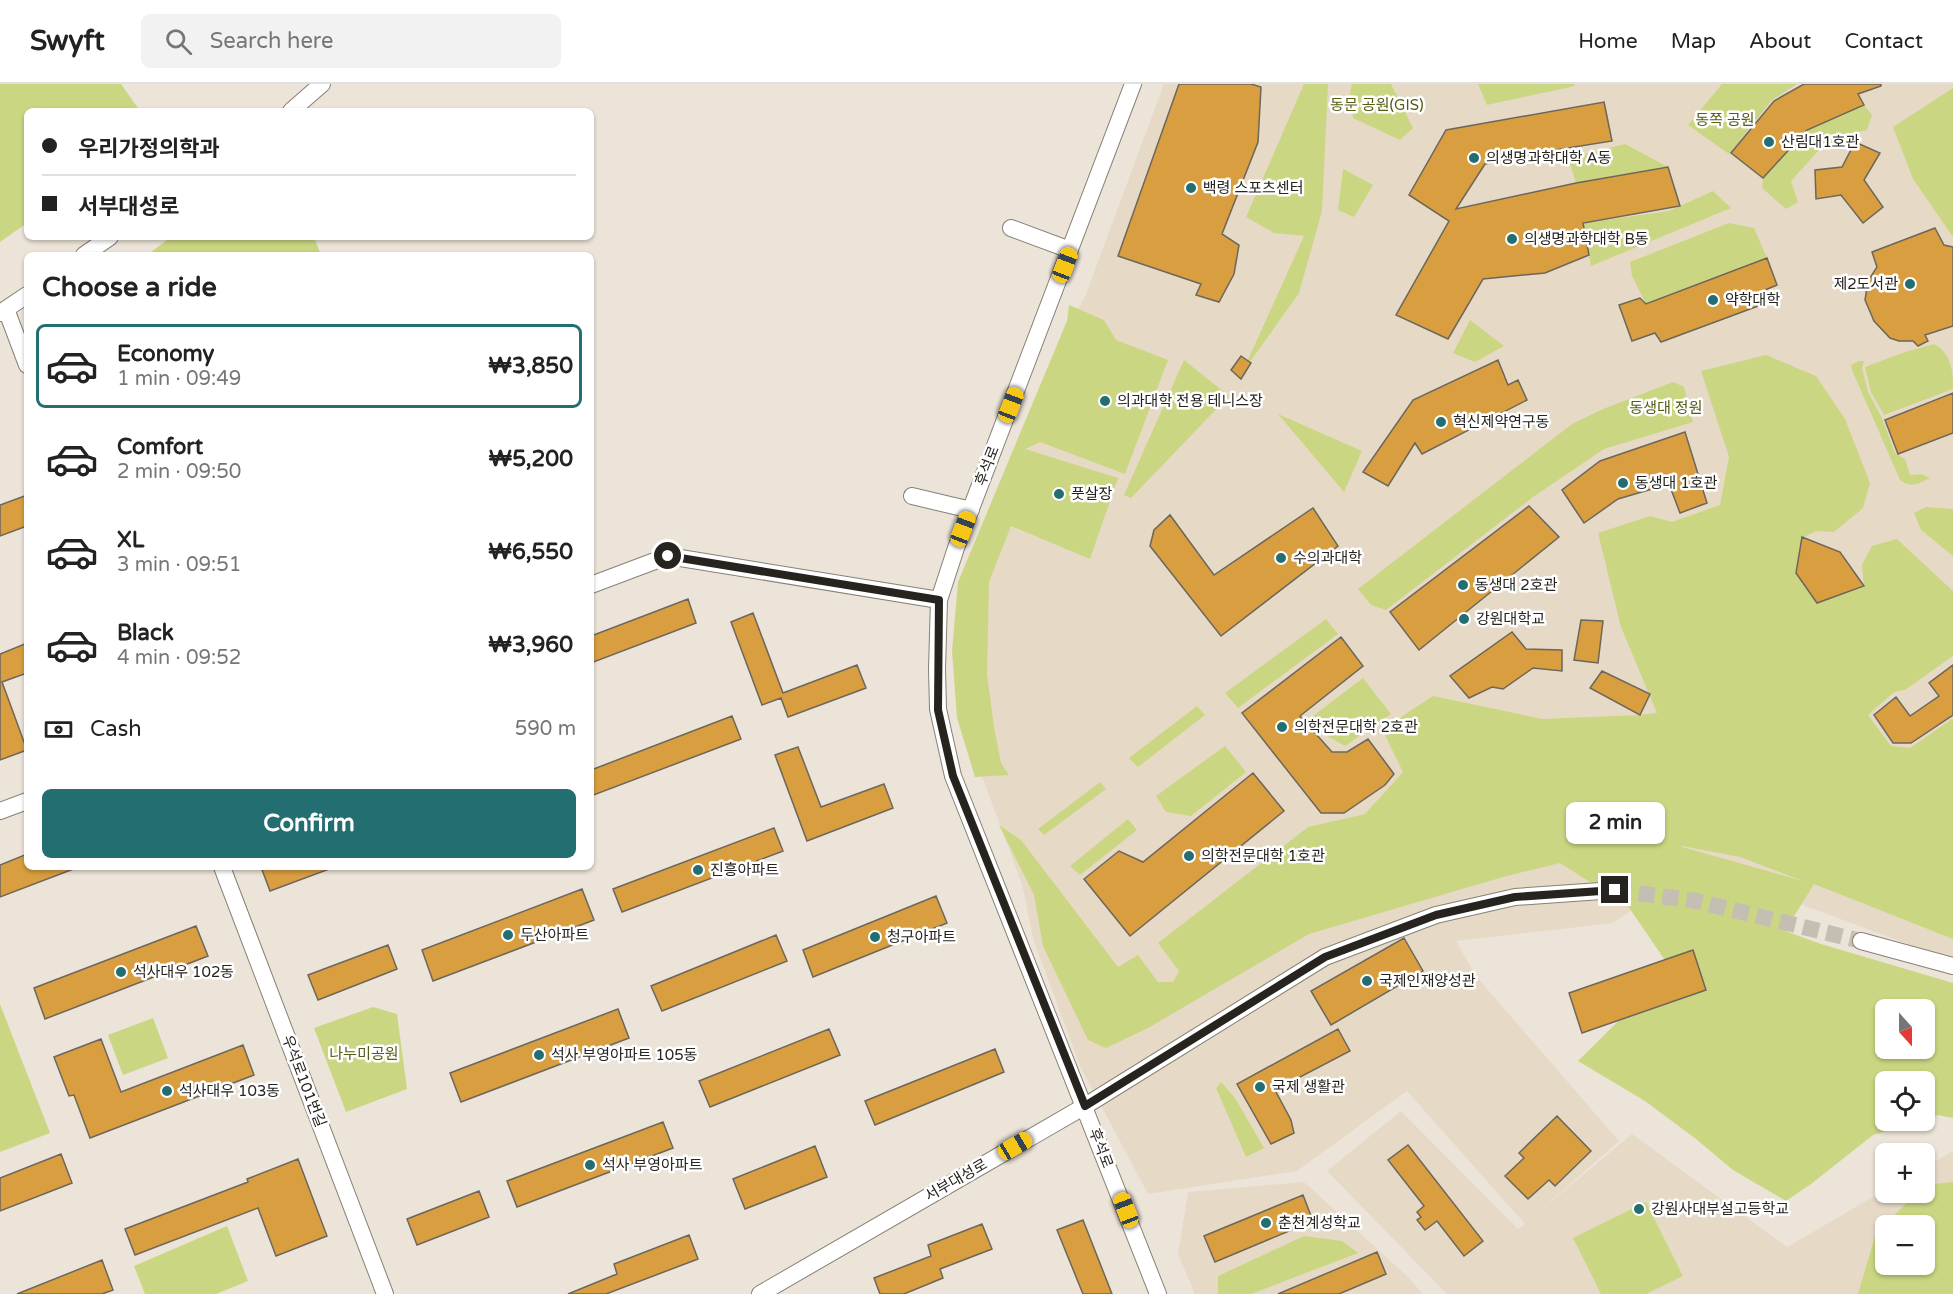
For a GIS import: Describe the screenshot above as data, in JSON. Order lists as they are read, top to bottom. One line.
{"streets":{"street":["후석로","우석로101번길","서부대성로"]},"crossings":[["후석로","서부대성로"]],"parks":["동문 공원(GIS)","동쪽 공원","동생대 정원","나누미공원"],"places":["산림대1호관","의생명과학대학 A동","백령 스포츠센터","의생명과학대학 B동","제2도서관","약학대학","의과대학 전용 테니스장","혁신제약연구동","동생대 1호관","풋살장","수의과대학","동생대 2호관","강원대학교","의학전문대학 2호관","의학전문대학 1호관","진흥아파트","두산아파트","청구아파트","석사대우 102동","국제인재양성관","석사 부영아파트 105동","국제 생활관","석사대우 103동","석사 부영아파트","강원사대부설고등학교","춘천계성학교"],"north":"bottom","page":{"header":"Swyft","search":"Search here","nav":["Home","Map","About","Contact"],"banner":["우리가정의학과","서부대성로"],"heading":"Choose a ride","list":[{"name":"Economy","note":"1 min · 09:49","value":"₩3,850"},{"name":"Comfort","note":"2 min · 09:50","value":"₩5,200"},{"name":"XL","note":"3 min · 09:51","value":"₩6,550"},{"name":"Black","note":"4 min · 09:52","value":"₩3,960"}],"pay":["Cash","590 m"],"buttons":"Confirm","bubble":"2 min","map_buttons":["+","−"]}}
